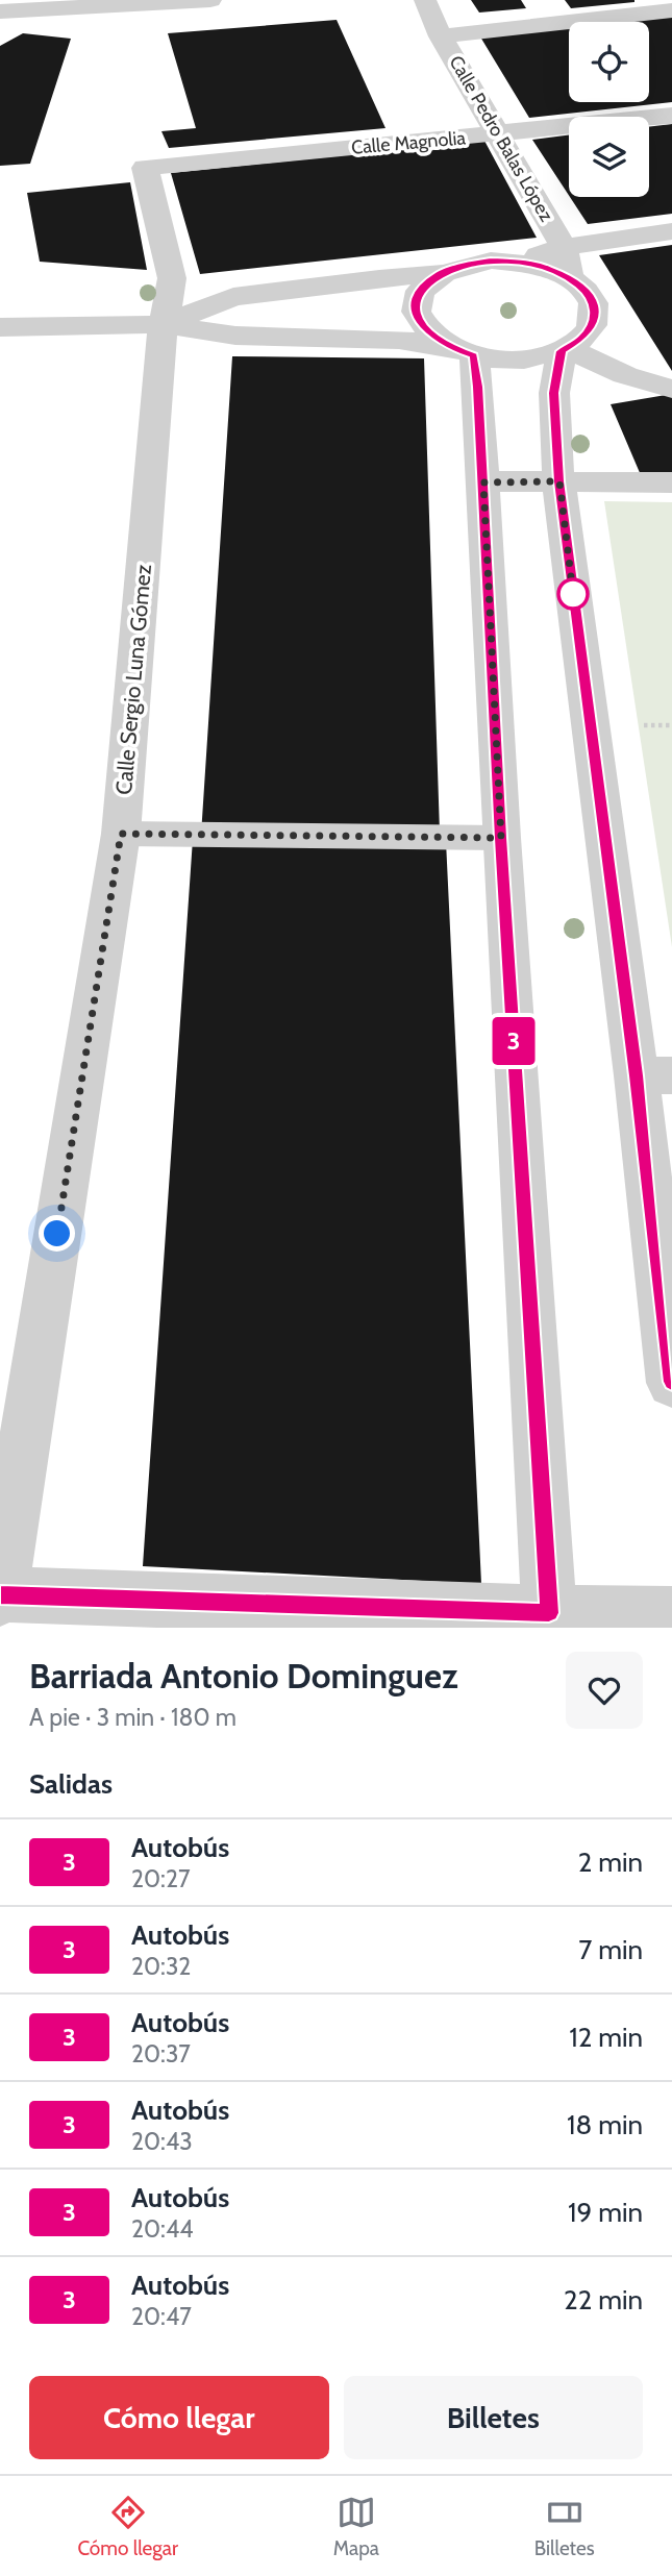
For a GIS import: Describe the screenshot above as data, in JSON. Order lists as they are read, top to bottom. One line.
{"streets":{"street":["Calle Pedro Balas López","Calle Magnolia","Calle Sergio Luna Gómez"]},"crossings":[["Calle Pedro Balas López","Calle Magnolia"],["Calle Magnolia","Calle Sergio Luna Gómez"]],"lines":["bus line 3"],"page":{"on_map":"3","heading":[["Barriada Antonio Dominguez","A pie · 3 min · 180 m"],"Salidas"],"list":[{"mark":"3","name":"Autobús","note":"20:27","value":"2 min"},{"mark":"3","name":"Autobús","note":"20:32","value":"7 min"},{"mark":"3","name":"Autobús","note":"20:37","value":"12 min"},{"mark":"3","name":"Autobús","note":"20:43","value":"18 min"},{"mark":"3","name":"Autobús","note":"20:44","value":"19 min"},{"mark":"3","name":"Autobús","note":"20:47","value":"22 min"}],"buttons":["Cómo llegar","Billetes"],"tabs":["Cómo llegar","Mapa","Billetes"]}}
